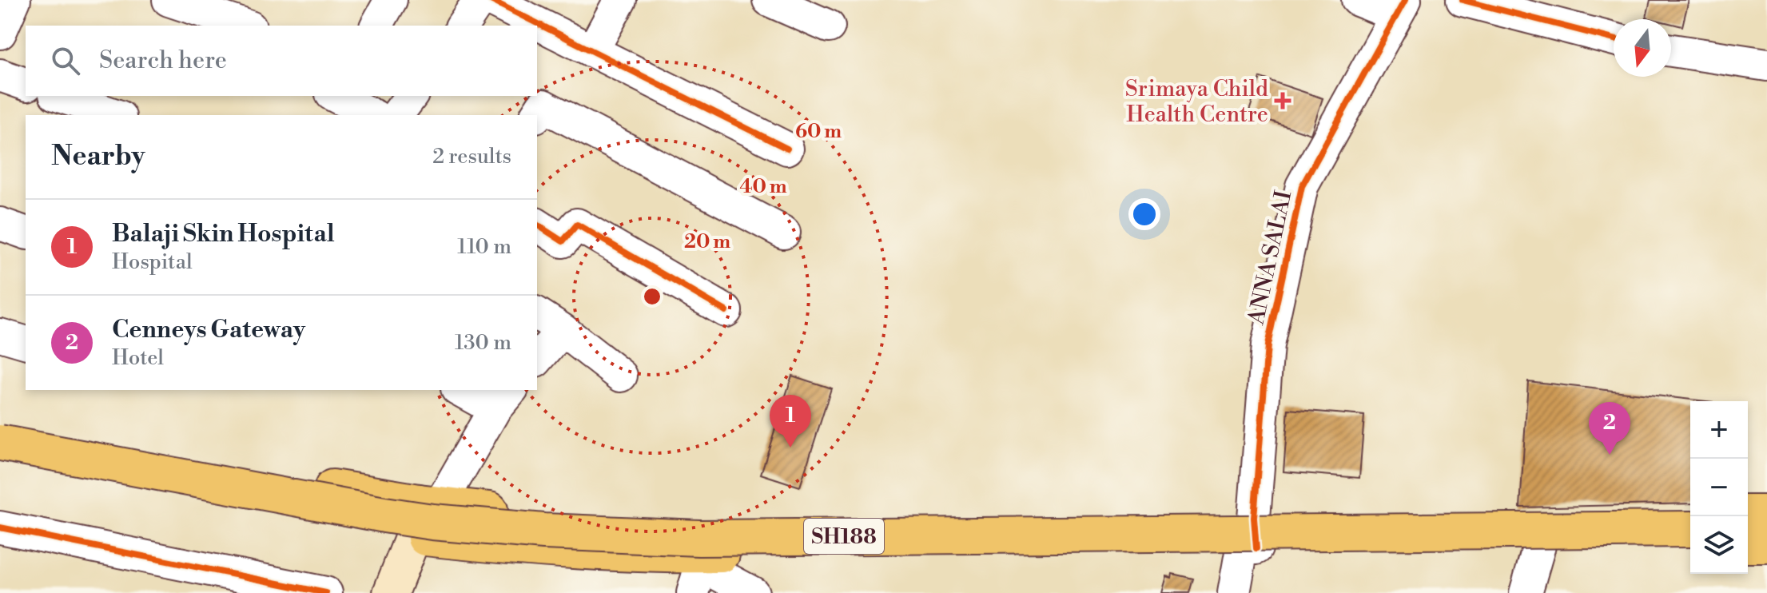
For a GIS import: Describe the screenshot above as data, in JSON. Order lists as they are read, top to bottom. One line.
{"streets":{"main road":["SH188"],"street":["ANNA SALAI"]},"places":{"health":["Srimaya Child Health Centre"]},"north":"bottom","page":{"search":"Search here","heading":["Nearby","2 results"],"list":[{"mark":"1","name":"Balaji Skin Hospital","note":"Hospital","value":"110 m"},{"mark":"2","name":"Cenneys Gateway","note":"Hotel","value":"130 m"}],"pins":["1","2"],"map_buttons":["+","−"]},"rings":["60 m","40 m","20 m"]}
